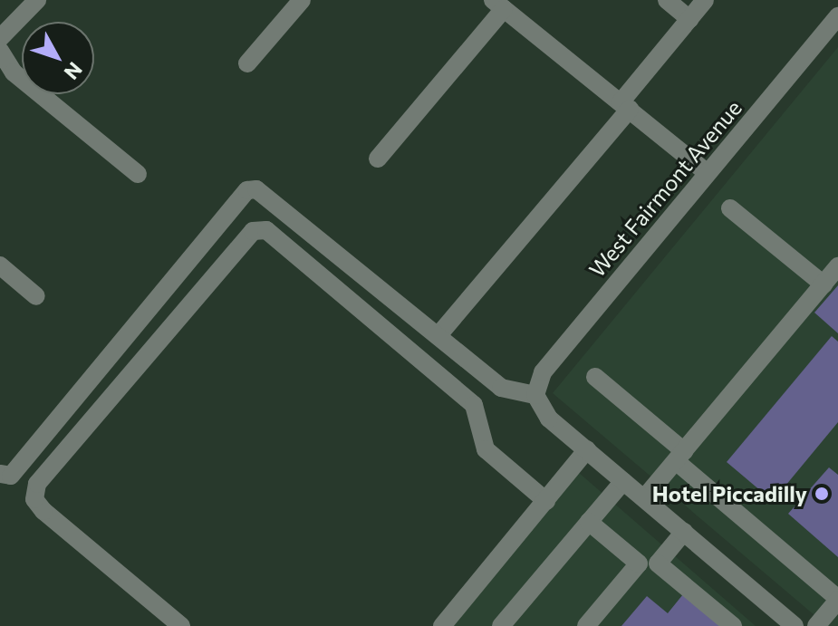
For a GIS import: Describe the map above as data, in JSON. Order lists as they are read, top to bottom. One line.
{"streets":{"street":["West Fairmont Avenue"]},"places":["Hotel Piccadilly"],"north":"bottom right"}
